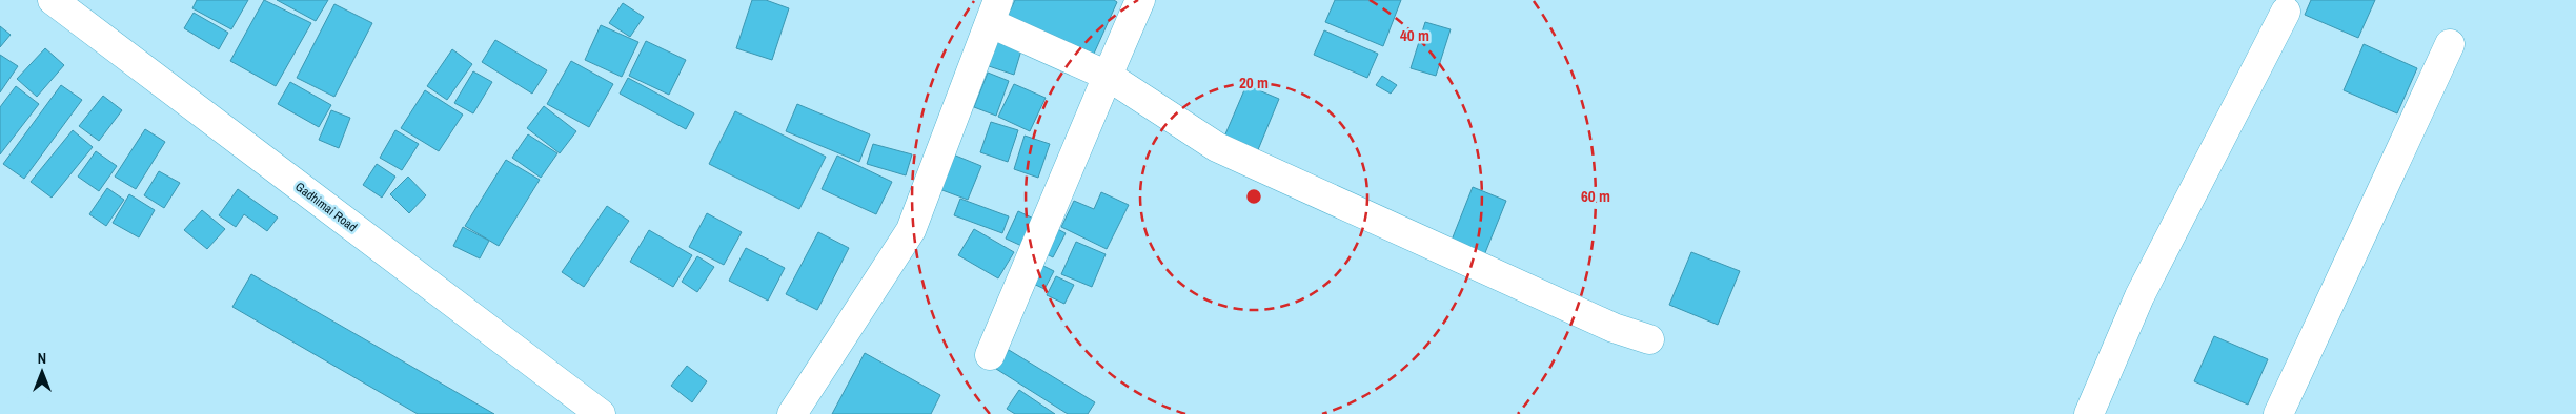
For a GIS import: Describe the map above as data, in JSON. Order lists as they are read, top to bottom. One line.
{"streets":{"street":["Gadhimai Road"]},"north":"top","rings":["40 m","20 m","60 m"]}
